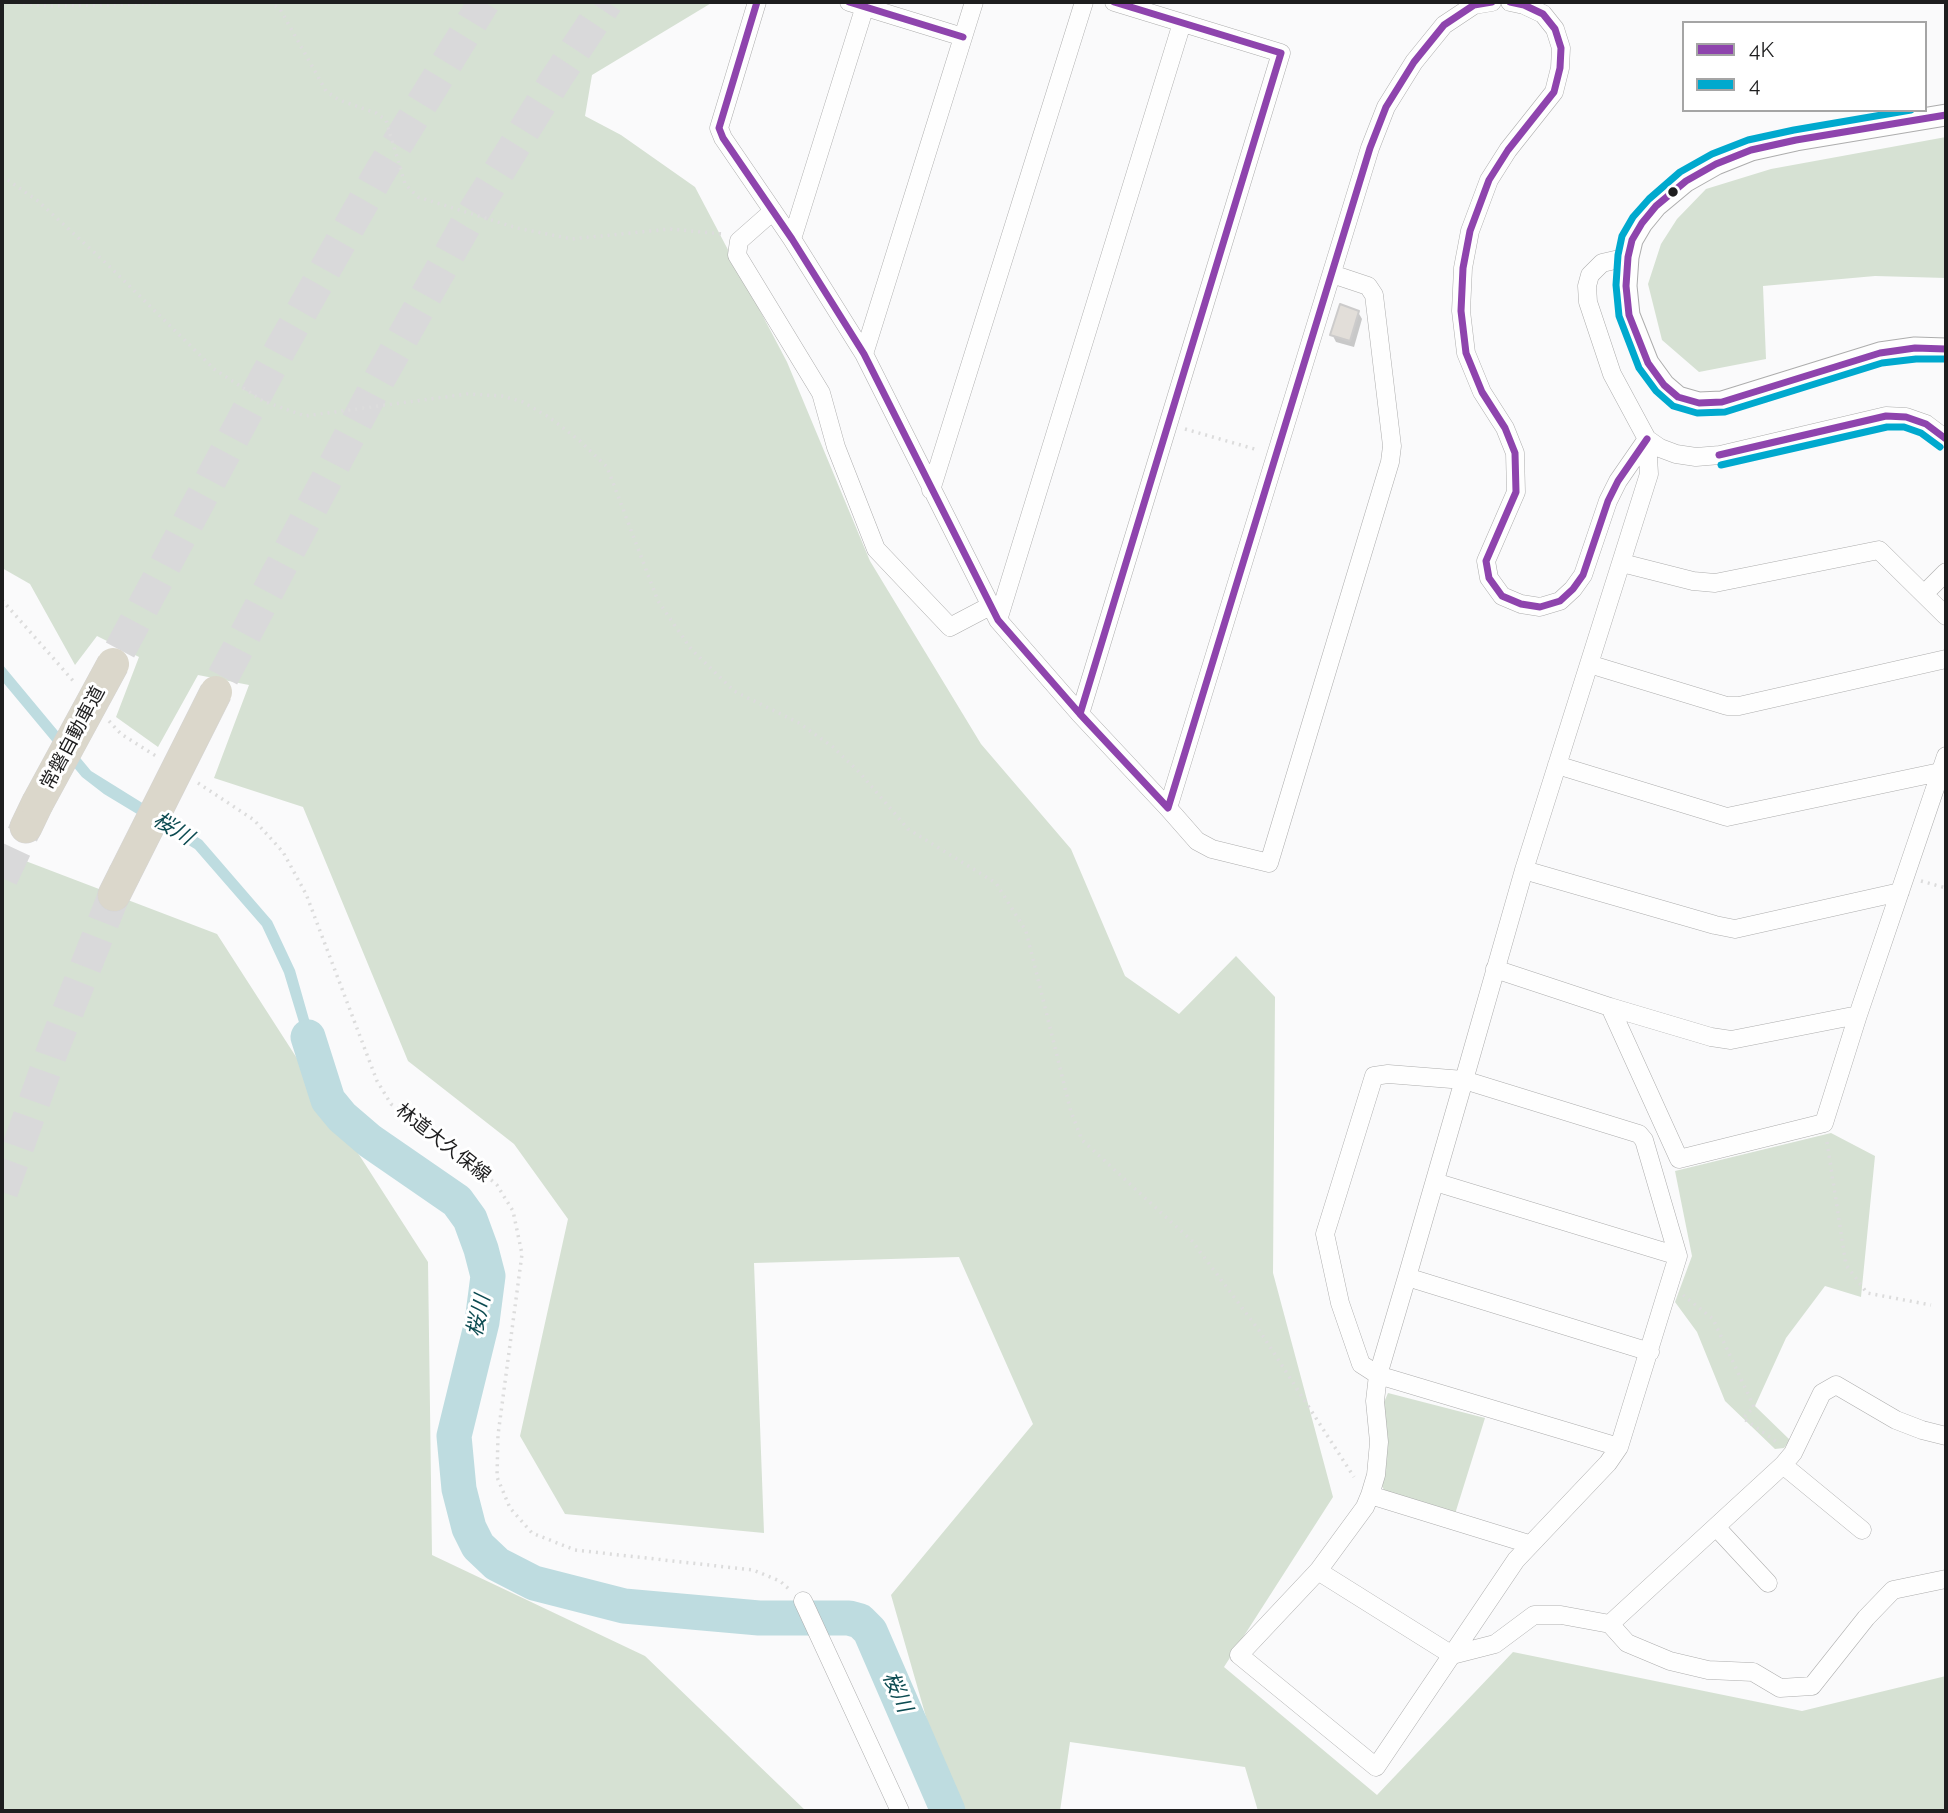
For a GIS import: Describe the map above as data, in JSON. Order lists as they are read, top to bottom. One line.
{"streets":{"highway":["常磐自動車道"],"path":["林道大久保線"]},"water":["桜川"],"lines":["transit line 4K","transit line 4"],"legend":["4K","4"]}
